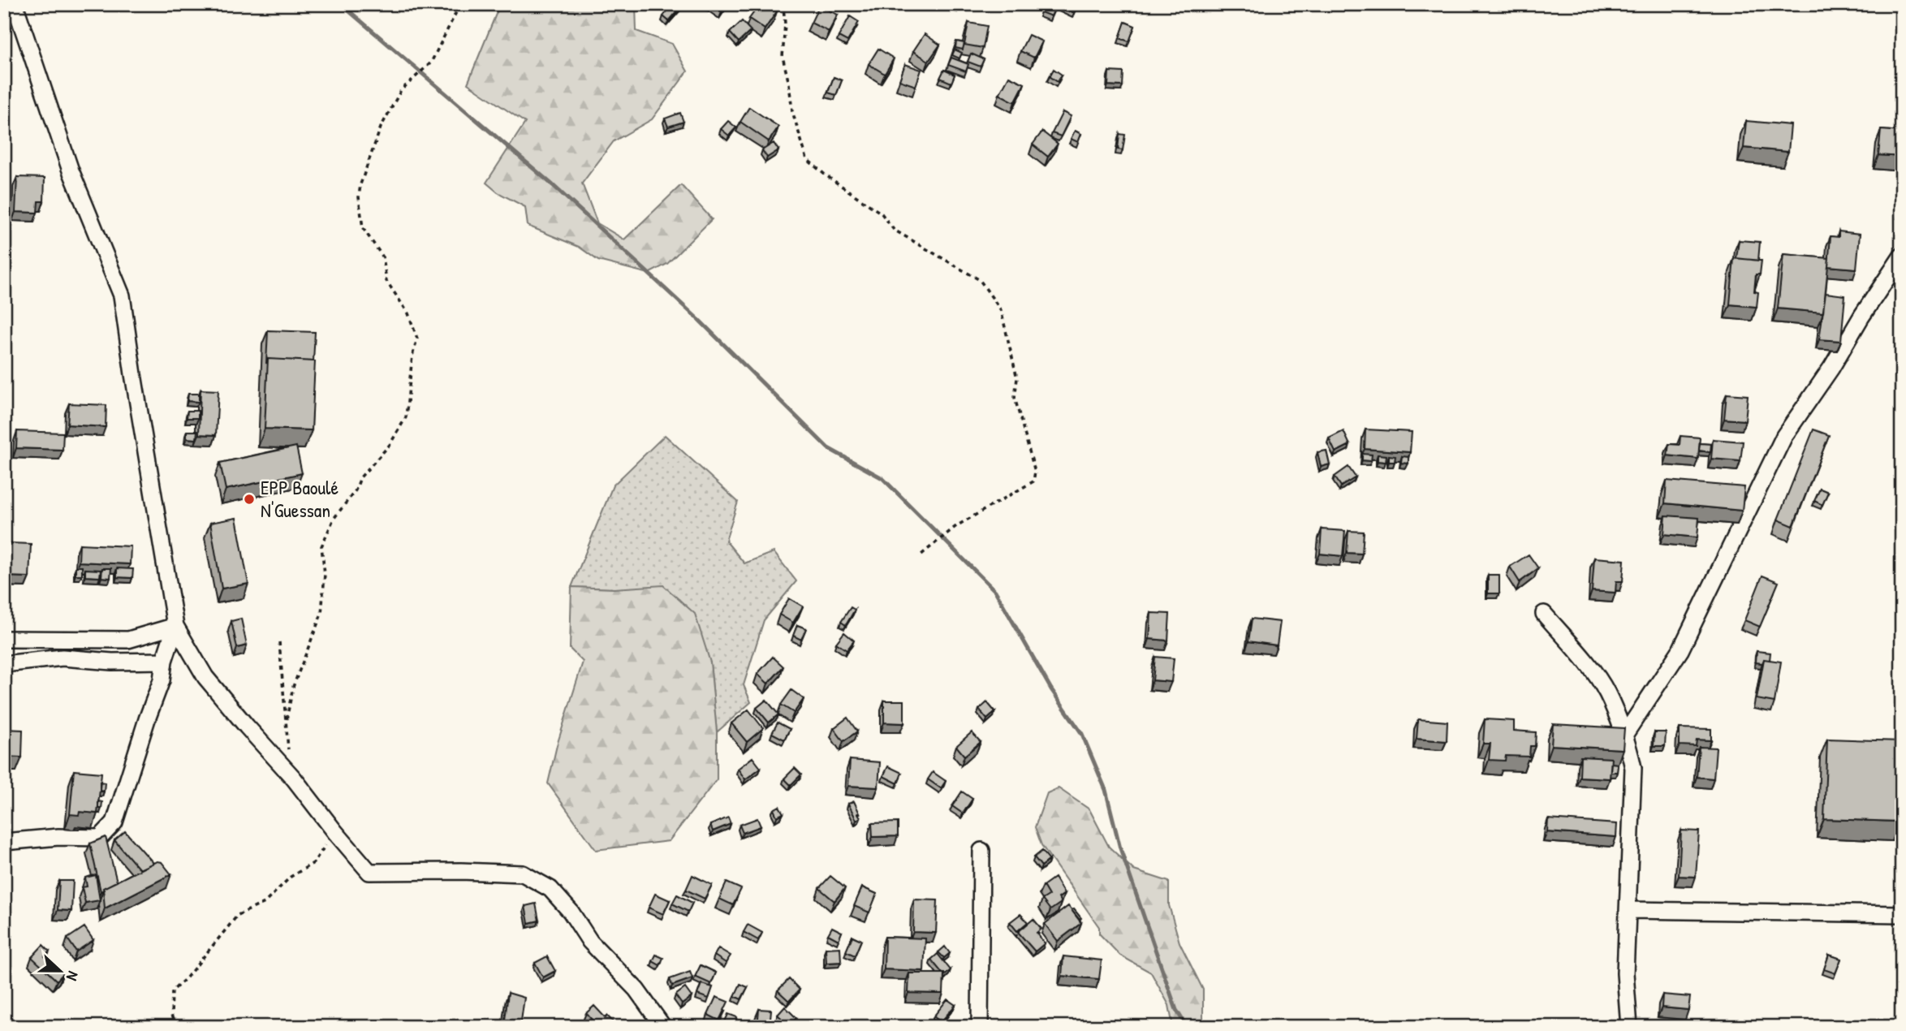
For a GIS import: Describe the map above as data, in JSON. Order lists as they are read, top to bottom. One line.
{"places":["EPP Baoulé N'Guessan"],"north":"right"}
